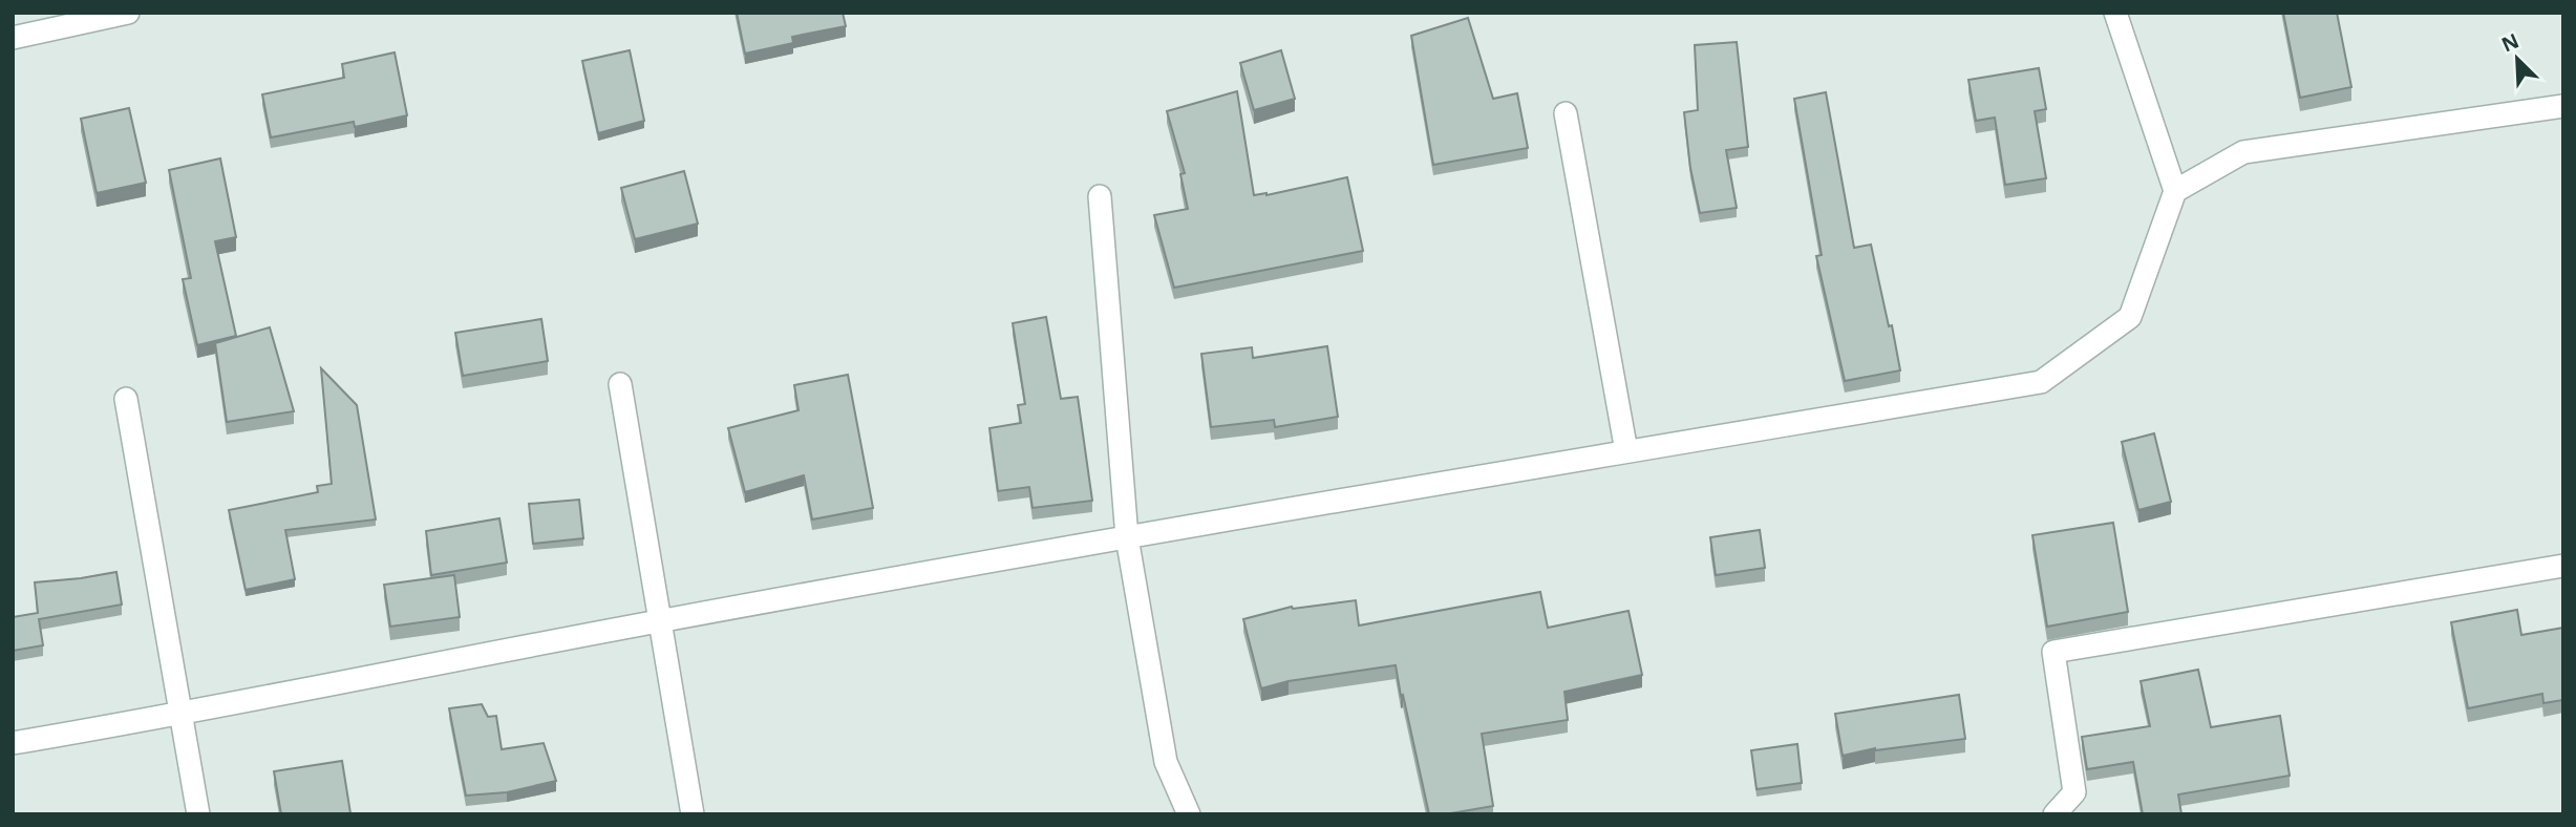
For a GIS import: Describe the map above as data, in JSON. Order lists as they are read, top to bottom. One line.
{"north":"top left"}
